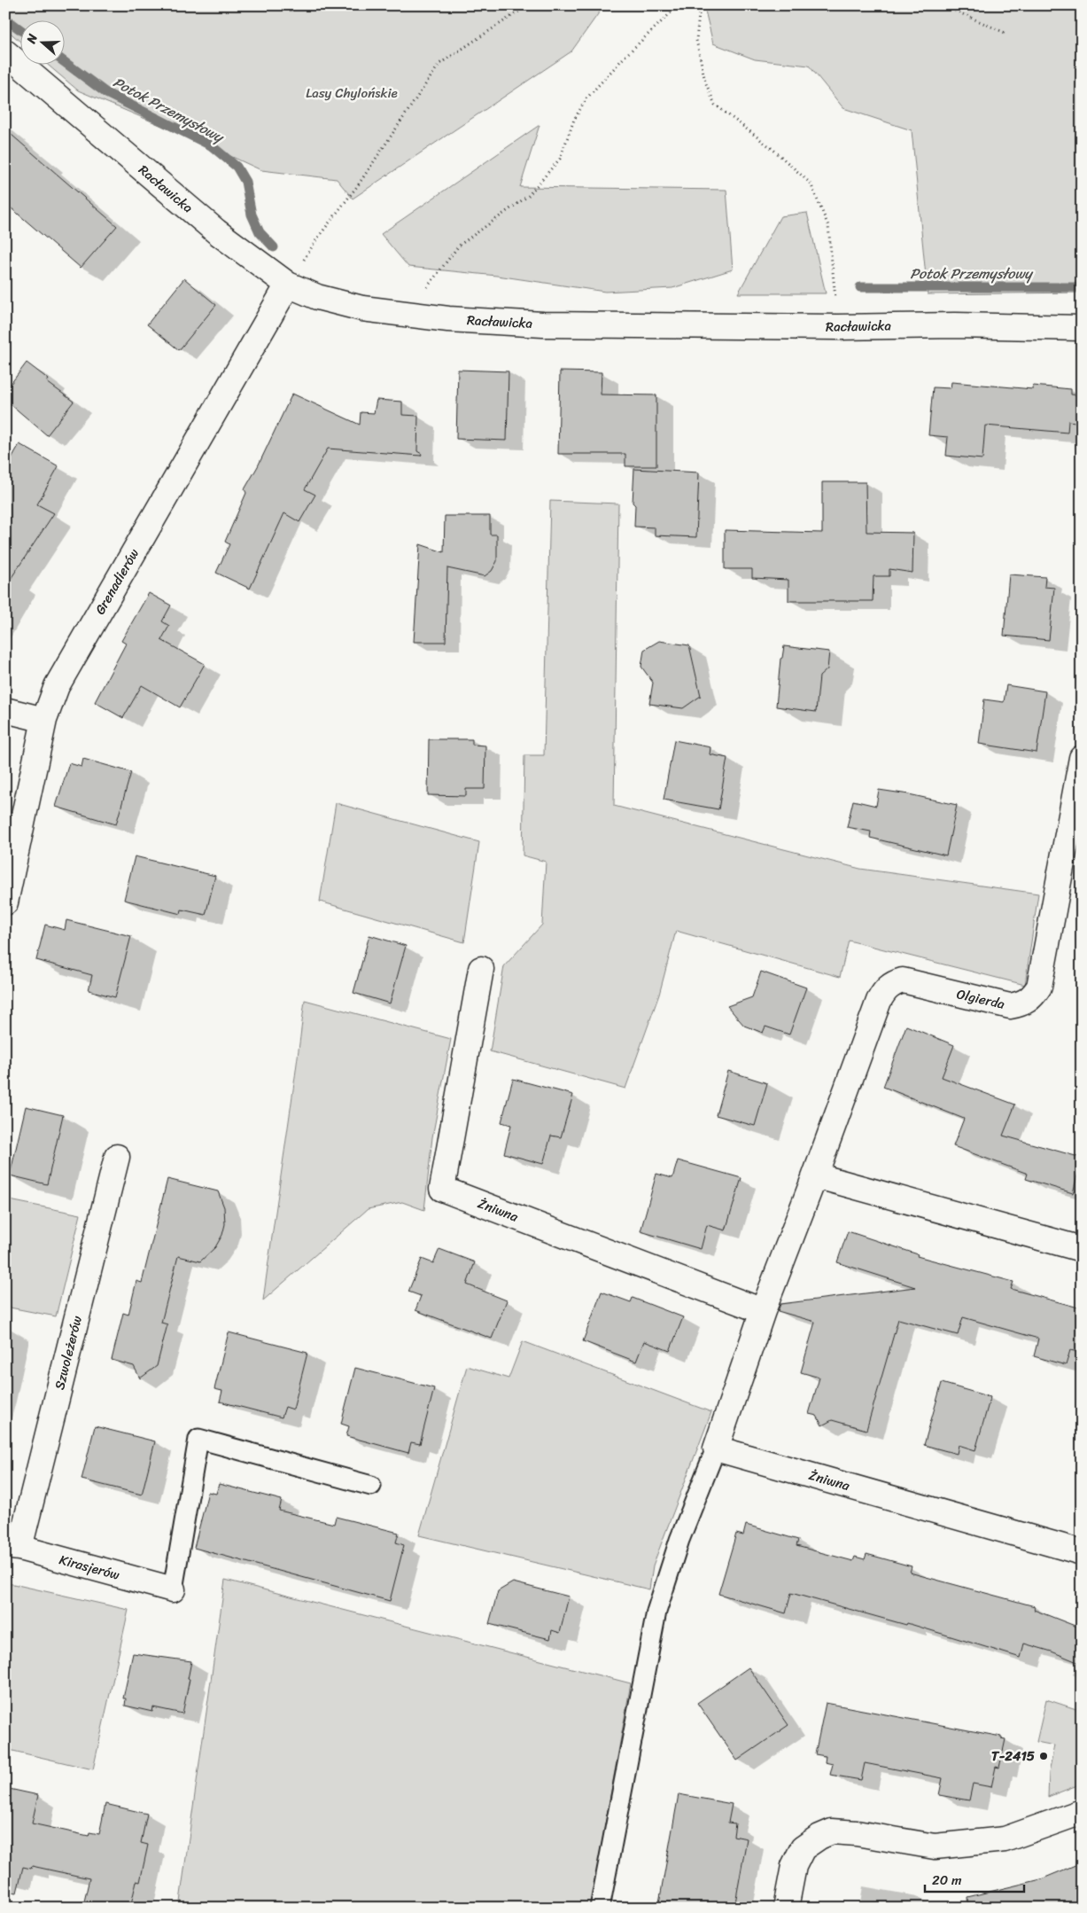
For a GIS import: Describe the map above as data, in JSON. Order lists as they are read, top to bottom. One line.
{"streets":{"street":["Racławicka","Grenadierów","Olgierda","Żniwna","Szwoleżerów","Kirasjerów"]},"crossings":[["Racławicka","Grenadierów"],["Szwoleżerów","Kirasjerów"]],"water":["Potok Przemysłowy"],"parks":["Lasy Chylońskie"],"places":["T-2415"],"scale_bar":"20 m","north":"left"}
